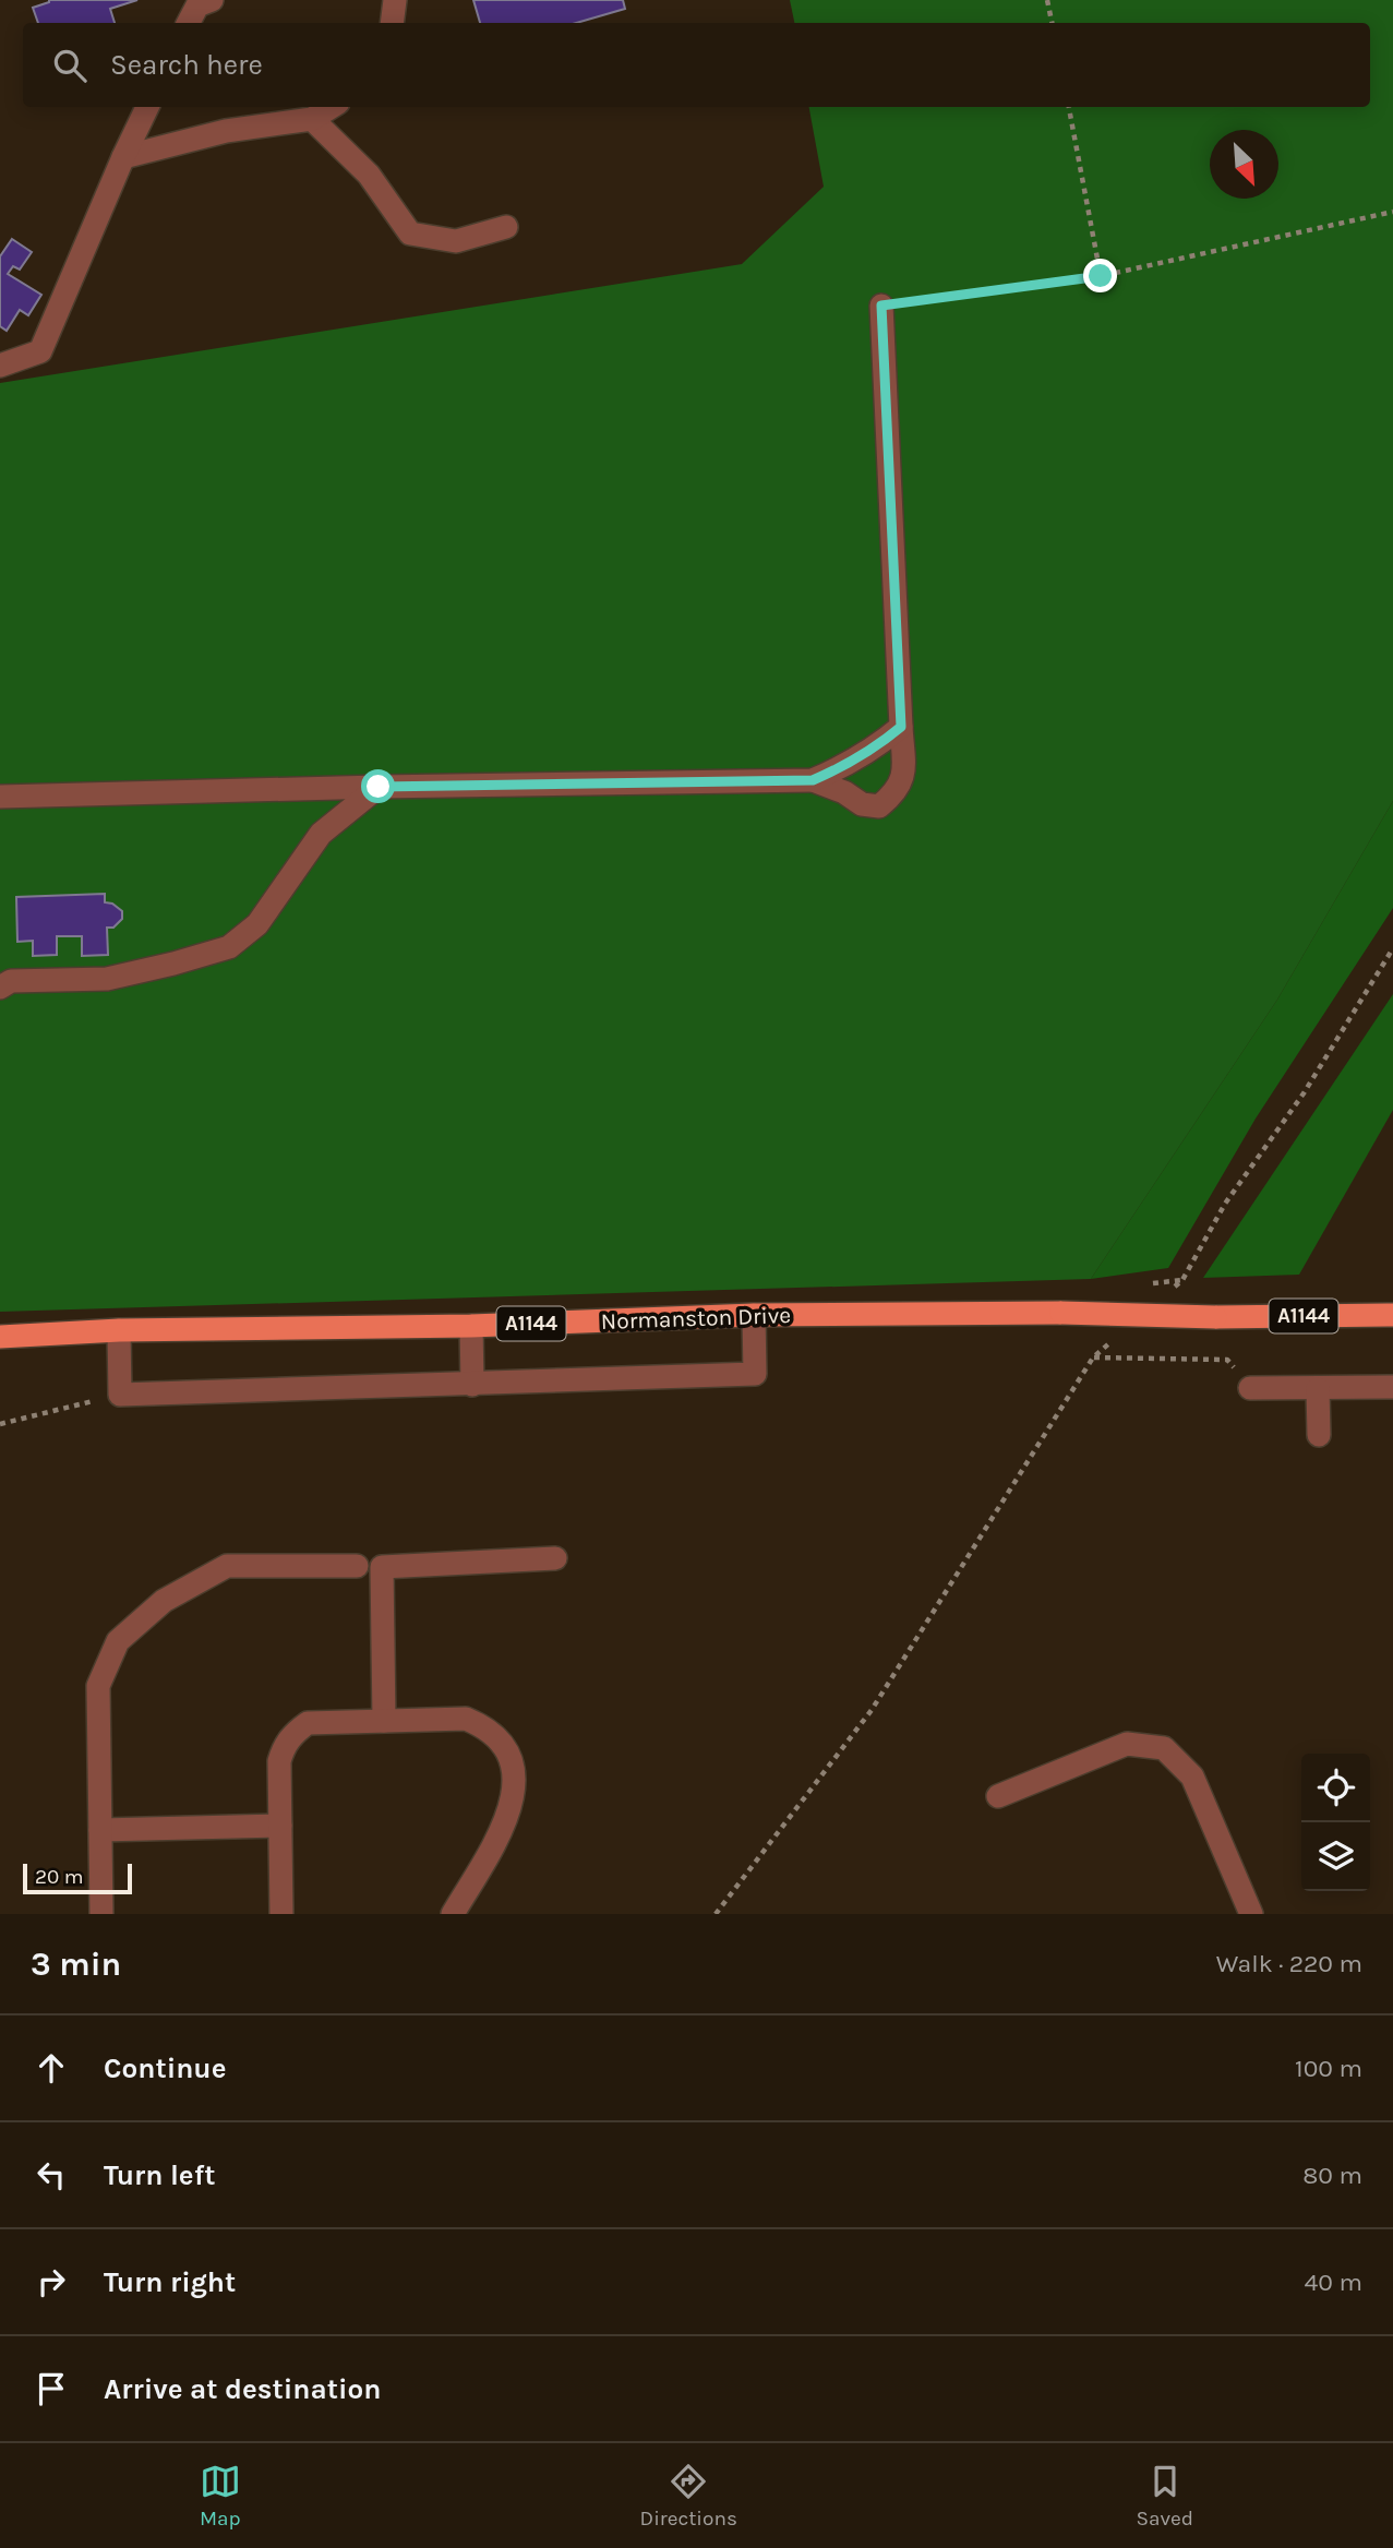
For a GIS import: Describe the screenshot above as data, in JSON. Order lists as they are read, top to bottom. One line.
{"streets":{"main road":["A1144","Normanston Drive"]},"scale_bar":"20 m","north":"bottom right","page":{"search":"Search here","scale":"20 m","heading":["3 min","Walk · 220 m"],"list":[["Continue","100 m"],["Turn left","80 m"],["Turn right","40 m"],"Arrive at destination"],"nav":["Map","Directions","Saved"]}}
